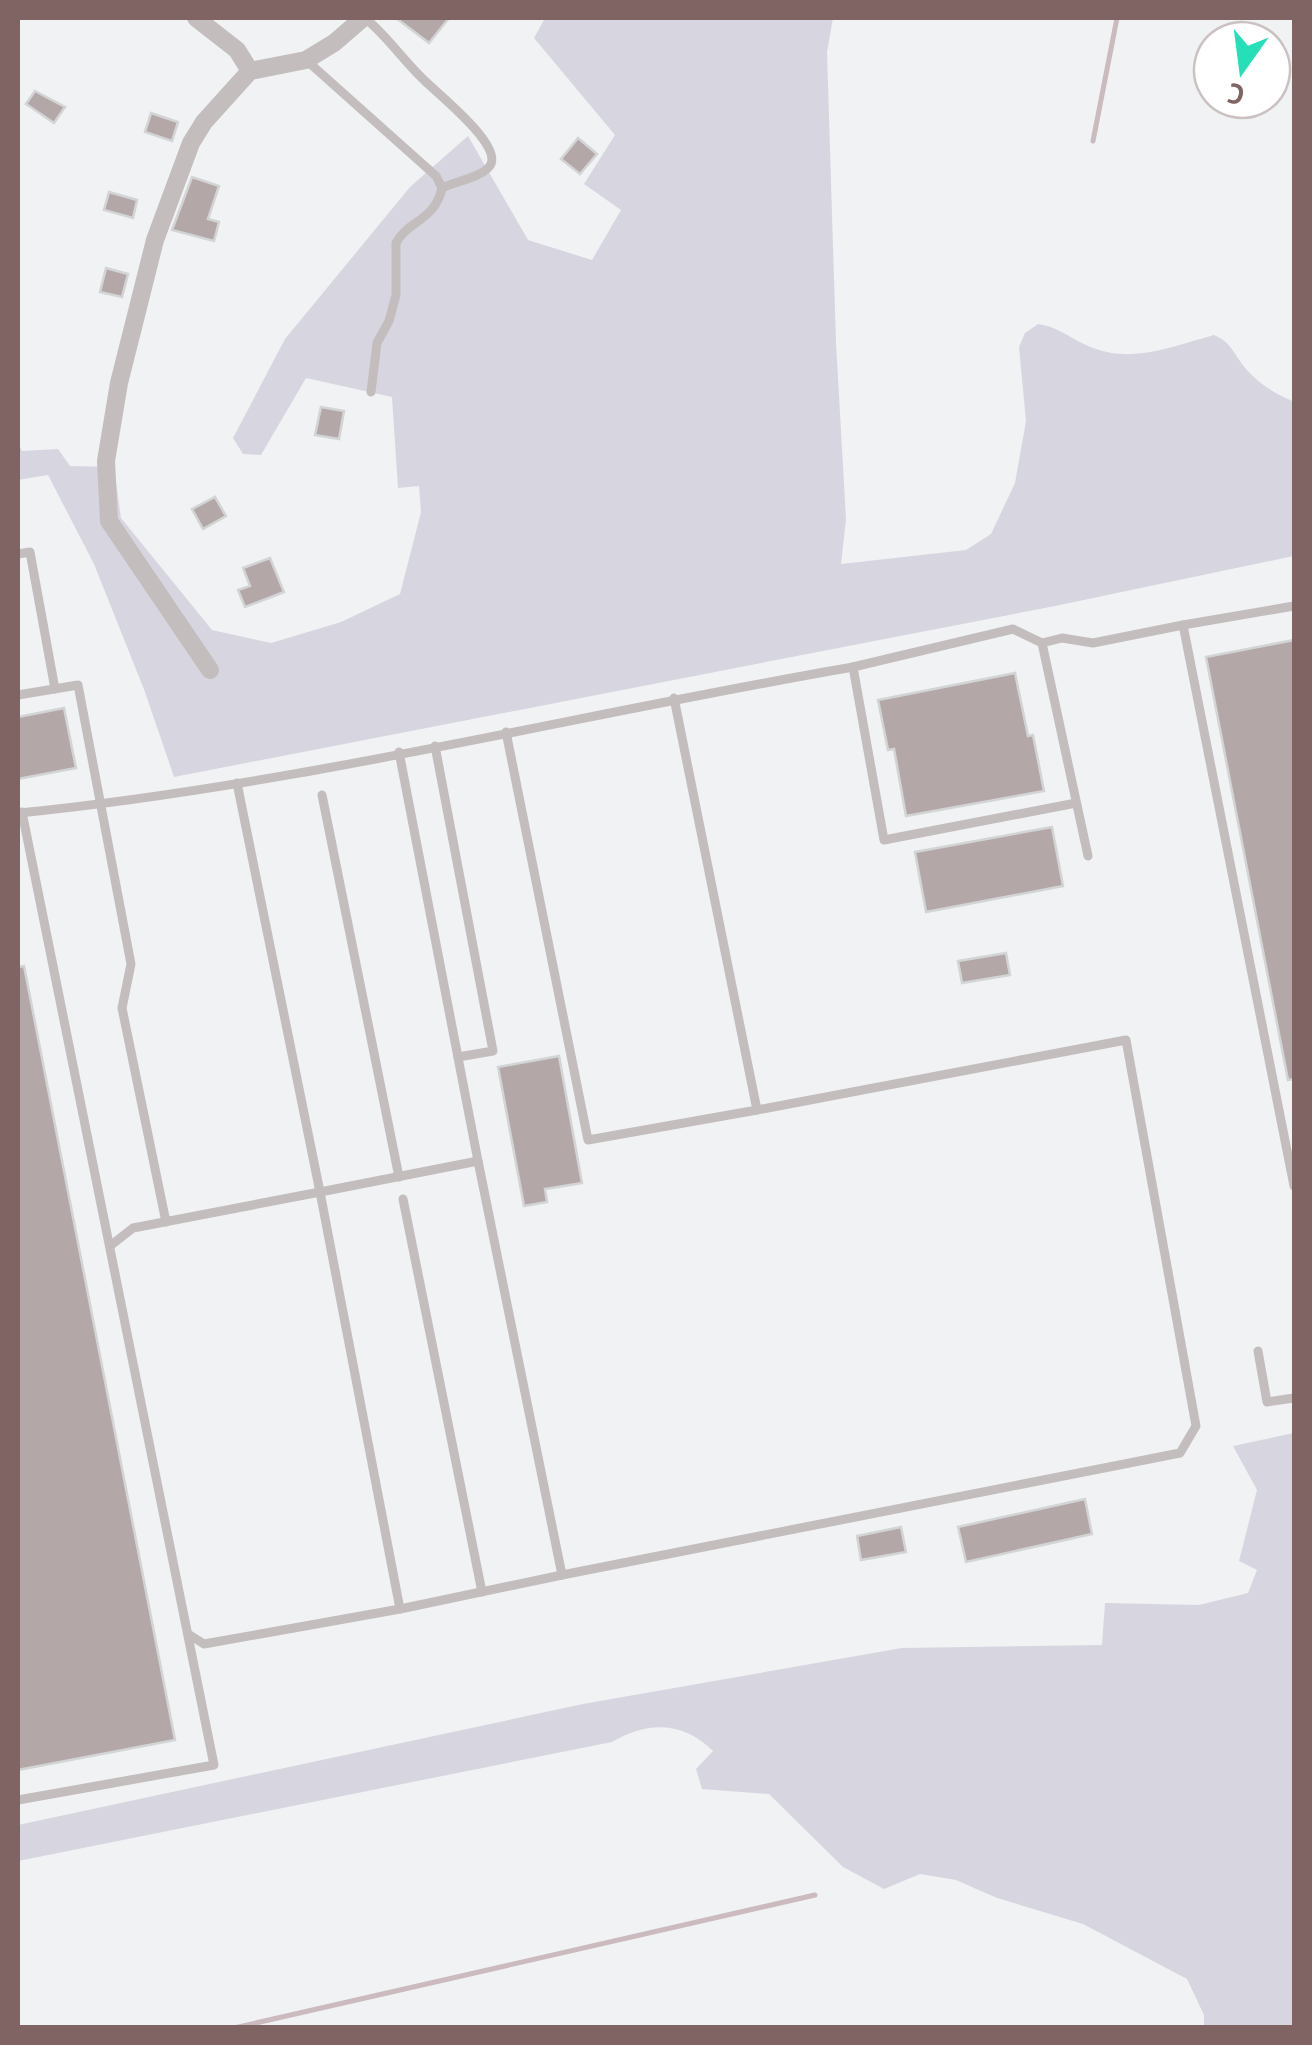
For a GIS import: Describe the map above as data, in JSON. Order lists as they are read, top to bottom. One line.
{"north":"bottom"}
